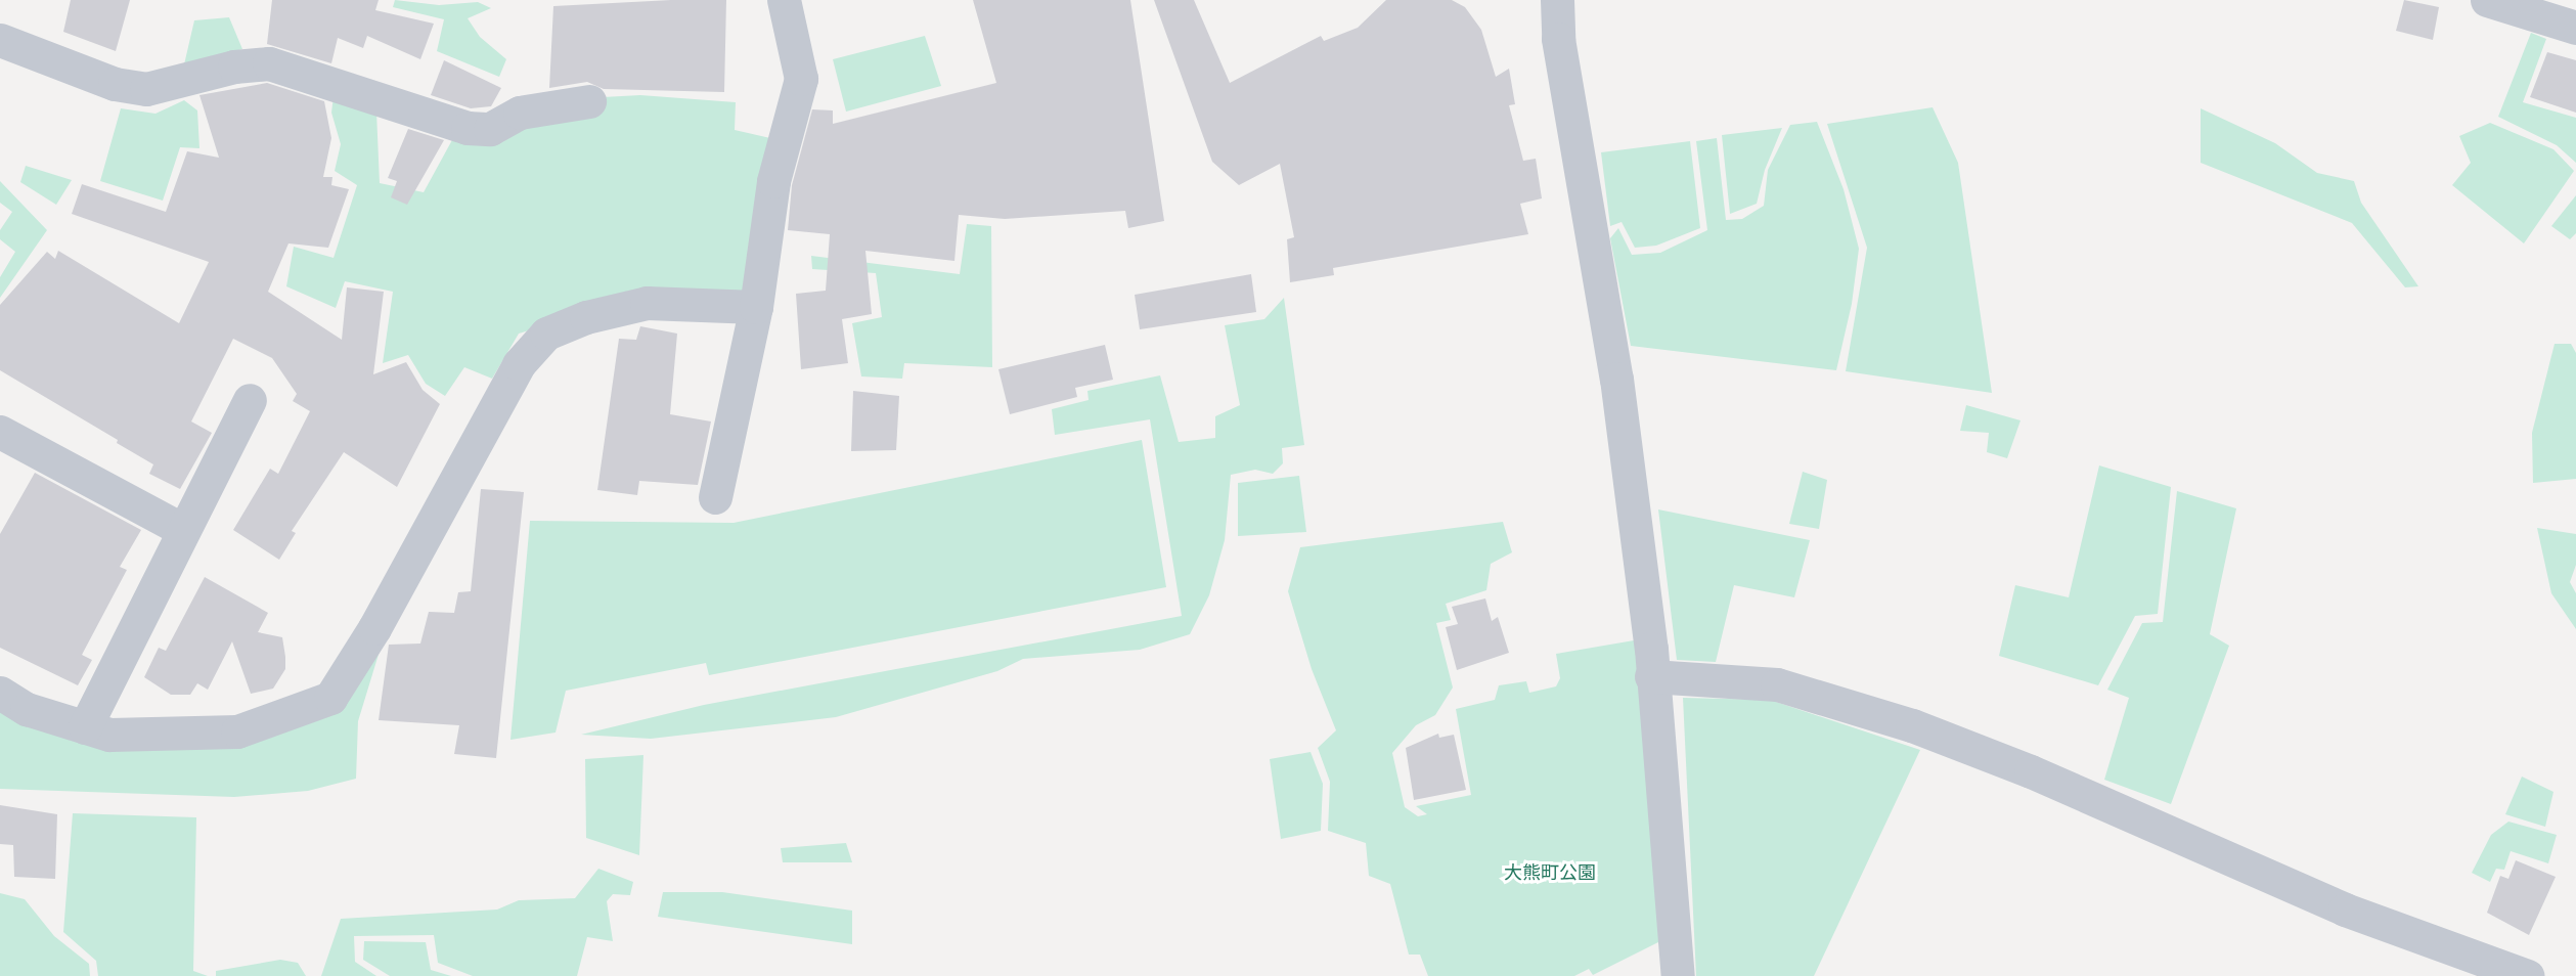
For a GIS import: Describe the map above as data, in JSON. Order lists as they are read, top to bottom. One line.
{"parks":["大熊町公園"]}
